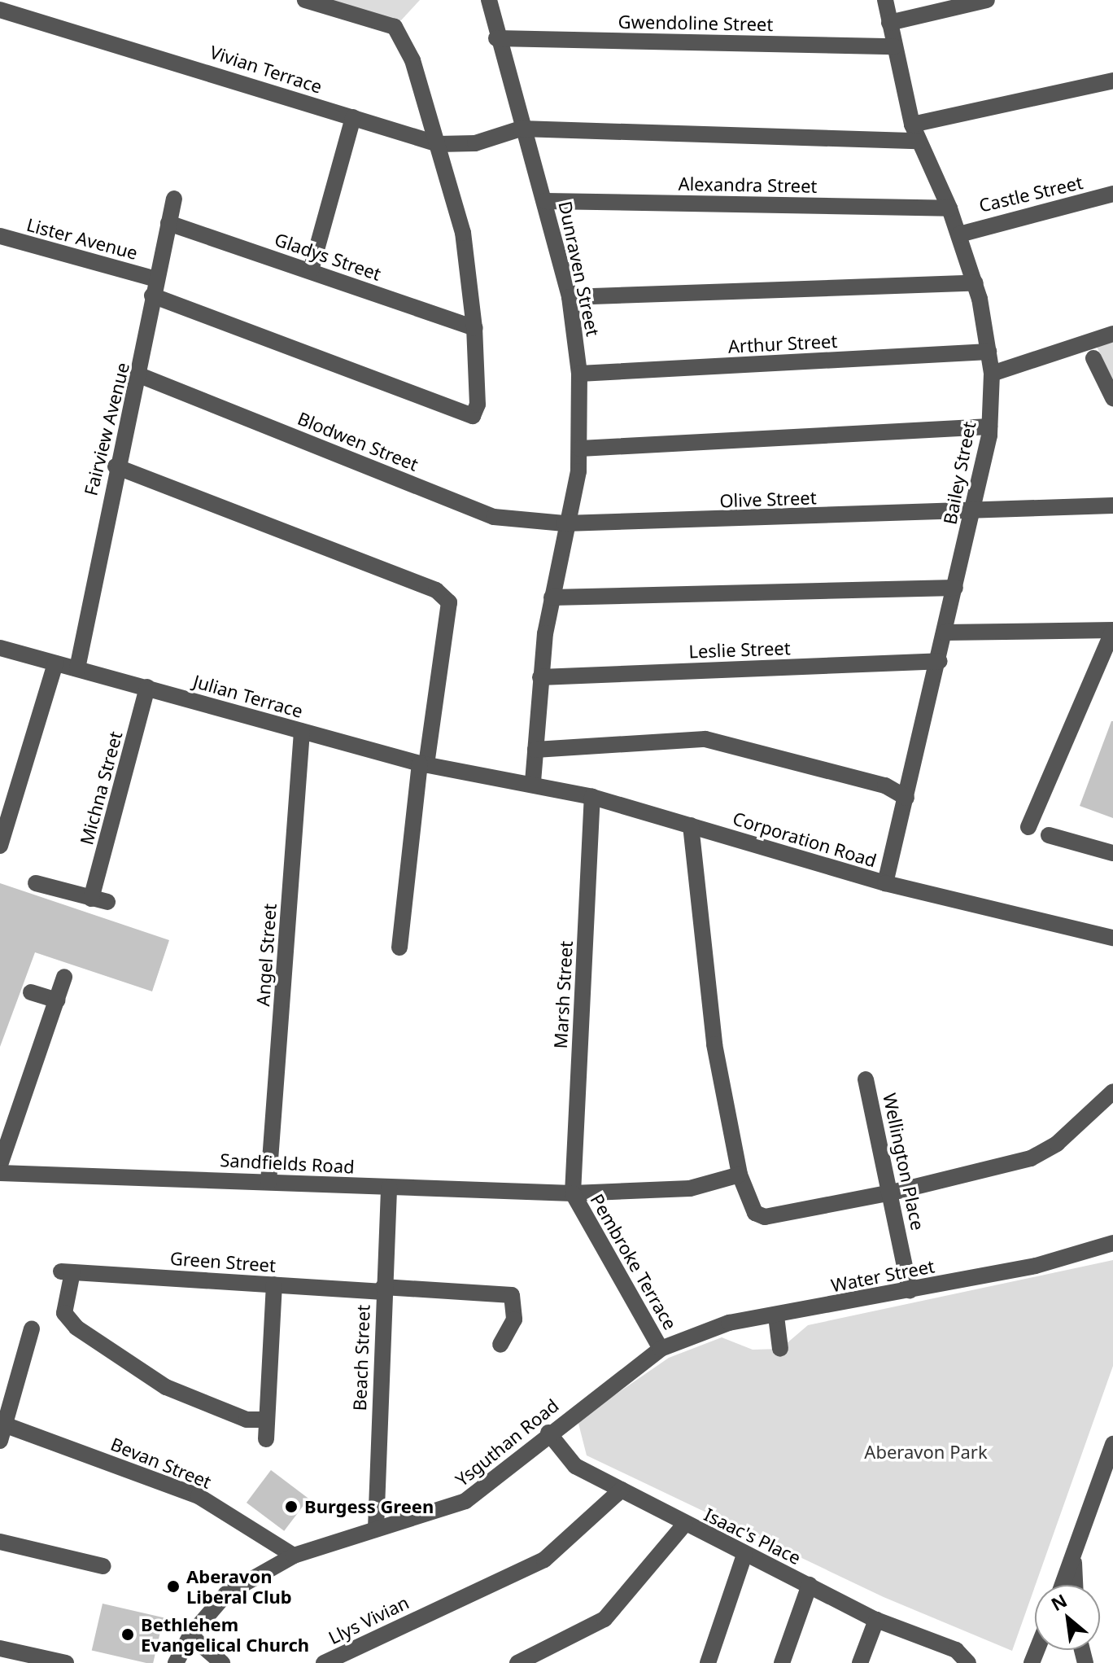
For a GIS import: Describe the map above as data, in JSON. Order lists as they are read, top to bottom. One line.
{"streets":{"street":["Gwendoline Street","Vivian Terrace","Alexandra Street","Castle Street","Lister Avenue","Gladys Street","Dunraven Street","Arthur Street","Fairview Avenue","Blodwen Street","Bailey Street","Olive Street","Leslie Street","Julian Terrace","Michna Street","Corporation Road","Angel Street","Marsh Street","Wellington Place","Sandfields Road","Green Street","Pembroke Terrace","Water Street","Beach Street","Ysguthan Road","Bevan Street","Isaac's Place","Llys Vivian"]},"crossings":[["Gwendoline Street","Dunraven Street"],["Gwendoline Street","Bailey Street"],["Vivian Terrace","Dunraven Street"],["Vivian Terrace","Bailey Street"],["Alexandra Street","Dunraven Street"],["Alexandra Street","Bailey Street"],["Castle Street","Bailey Street"],["Lister Avenue","Gladys Street"],["Lister Avenue","Fairview Avenue"],["Gladys Street","Fairview Avenue"],["Dunraven Street","Arthur Street"],["Dunraven Street","Blodwen Street"],["Dunraven Street","Olive Street"],["Dunraven Street","Leslie Street"],["Dunraven Street","Corporation Road"],["Arthur Street","Bailey Street"],["Fairview Avenue","Blodwen Street"],["Fairview Avenue","Julian Terrace"],["Blodwen Street","Olive Street"],["Bailey Street","Olive Street"],["Bailey Street","Leslie Street"],["Bailey Street","Corporation Road"],["Julian Terrace","Michna Street"],["Julian Terrace","Corporation Road"],["Julian Terrace","Angel Street"],["Corporation Road","Marsh Street"],["Angel Street","Sandfields Road"],["Marsh Street","Sandfields Road"],["Marsh Street","Pembroke Terrace"],["Wellington Place","Water Street"],["Sandfields Road","Pembroke Terrace"],["Sandfields Road","Beach Street"],["Green Street","Beach Street"],["Pembroke Terrace","Water Street"],["Pembroke Terrace","Ysguthan Road"],["Water Street","Ysguthan Road"],["Beach Street","Ysguthan Road"],["Ysguthan Road","Bevan Street"],["Ysguthan Road","Isaac's Place"],["Isaac's Place","Llys Vivian"]],"parks":["Aberavon Park"],"places":["Burgess Green","Aberavon Liberal Club","Bethlehem Evangelical Church"],"north":"top left"}
